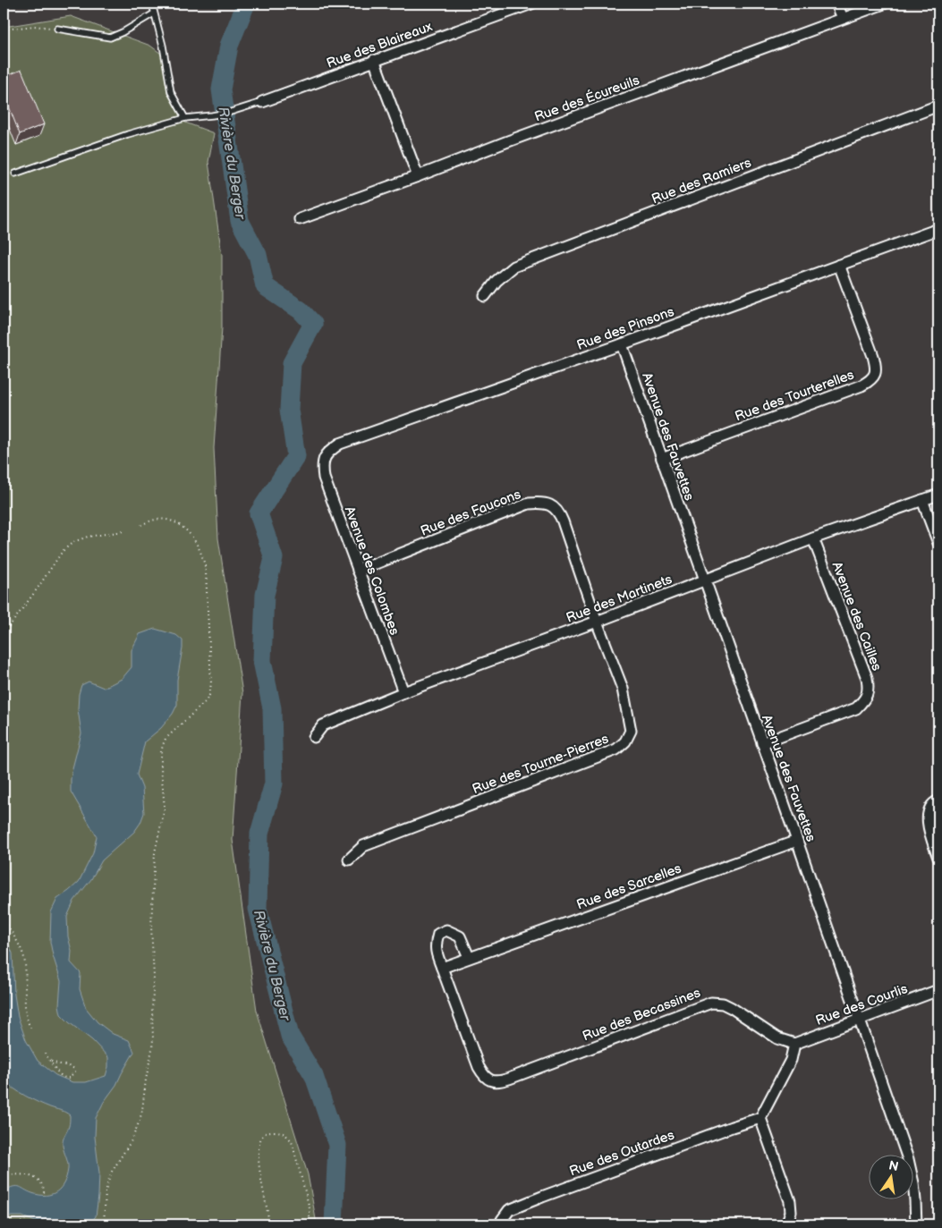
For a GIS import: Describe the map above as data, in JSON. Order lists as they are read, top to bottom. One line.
{"streets":{"street":["Rue des Blaireaux","Rue des Écureuils","Rue des Ramiers","Rue des Pinsons","Rue des Tourterelles","Avenue des Fauvettes","Rue des Faucons","Avenue des Colombes","Rue des Martinets","Avenue des Cailles","Rue des Tourne-Pierres","Rue des Sarcelles","Rue des Courlis","Rue des Becassines","Rue des Outardes"]},"crossings":[["Rue des Pinsons","Rue des Tourterelles"],["Rue des Pinsons","Avenue des Fauvettes"],["Rue des Pinsons","Avenue des Colombes"],["Rue des Tourterelles","Avenue des Fauvettes"],["Avenue des Fauvettes","Rue des Martinets"],["Avenue des Fauvettes","Avenue des Cailles"],["Avenue des Fauvettes","Rue des Sarcelles"],["Avenue des Fauvettes","Rue des Courlis"],["Rue des Faucons","Avenue des Colombes"],["Rue des Faucons","Rue des Martinets"],["Rue des Faucons","Rue des Tourne-Pierres"],["Avenue des Colombes","Rue des Martinets"],["Rue des Martinets","Avenue des Cailles"],["Rue des Martinets","Rue des Tourne-Pierres"],["Rue des Sarcelles","Rue des Becassines"],["Rue des Courlis","Rue des Becassines"]],"water":["Rivière du Berger"],"north":"top"}
